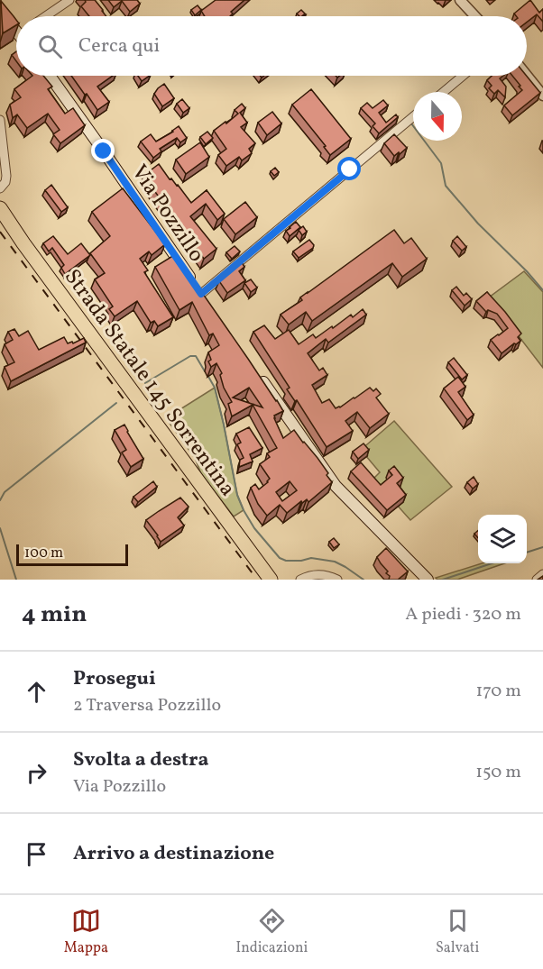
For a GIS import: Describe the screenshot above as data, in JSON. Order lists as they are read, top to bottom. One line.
{"streets":{"highway":["Strada Statale 145 Sorrentina"],"main road":["Via Pozzillo"]},"scale_bar":"100 m","north":"bottom","page":{"search":"Cerca qui","scale":"100 m","heading":["4 min","A piedi · 320 m"],"list":[["Prosegui","2 Traversa Pozzillo","170 m"],["Svolta a destra","Via Pozzillo","150 m"],"Arrivo a destinazione"],"nav":["Mappa","Indicazioni","Salvati"]}}
